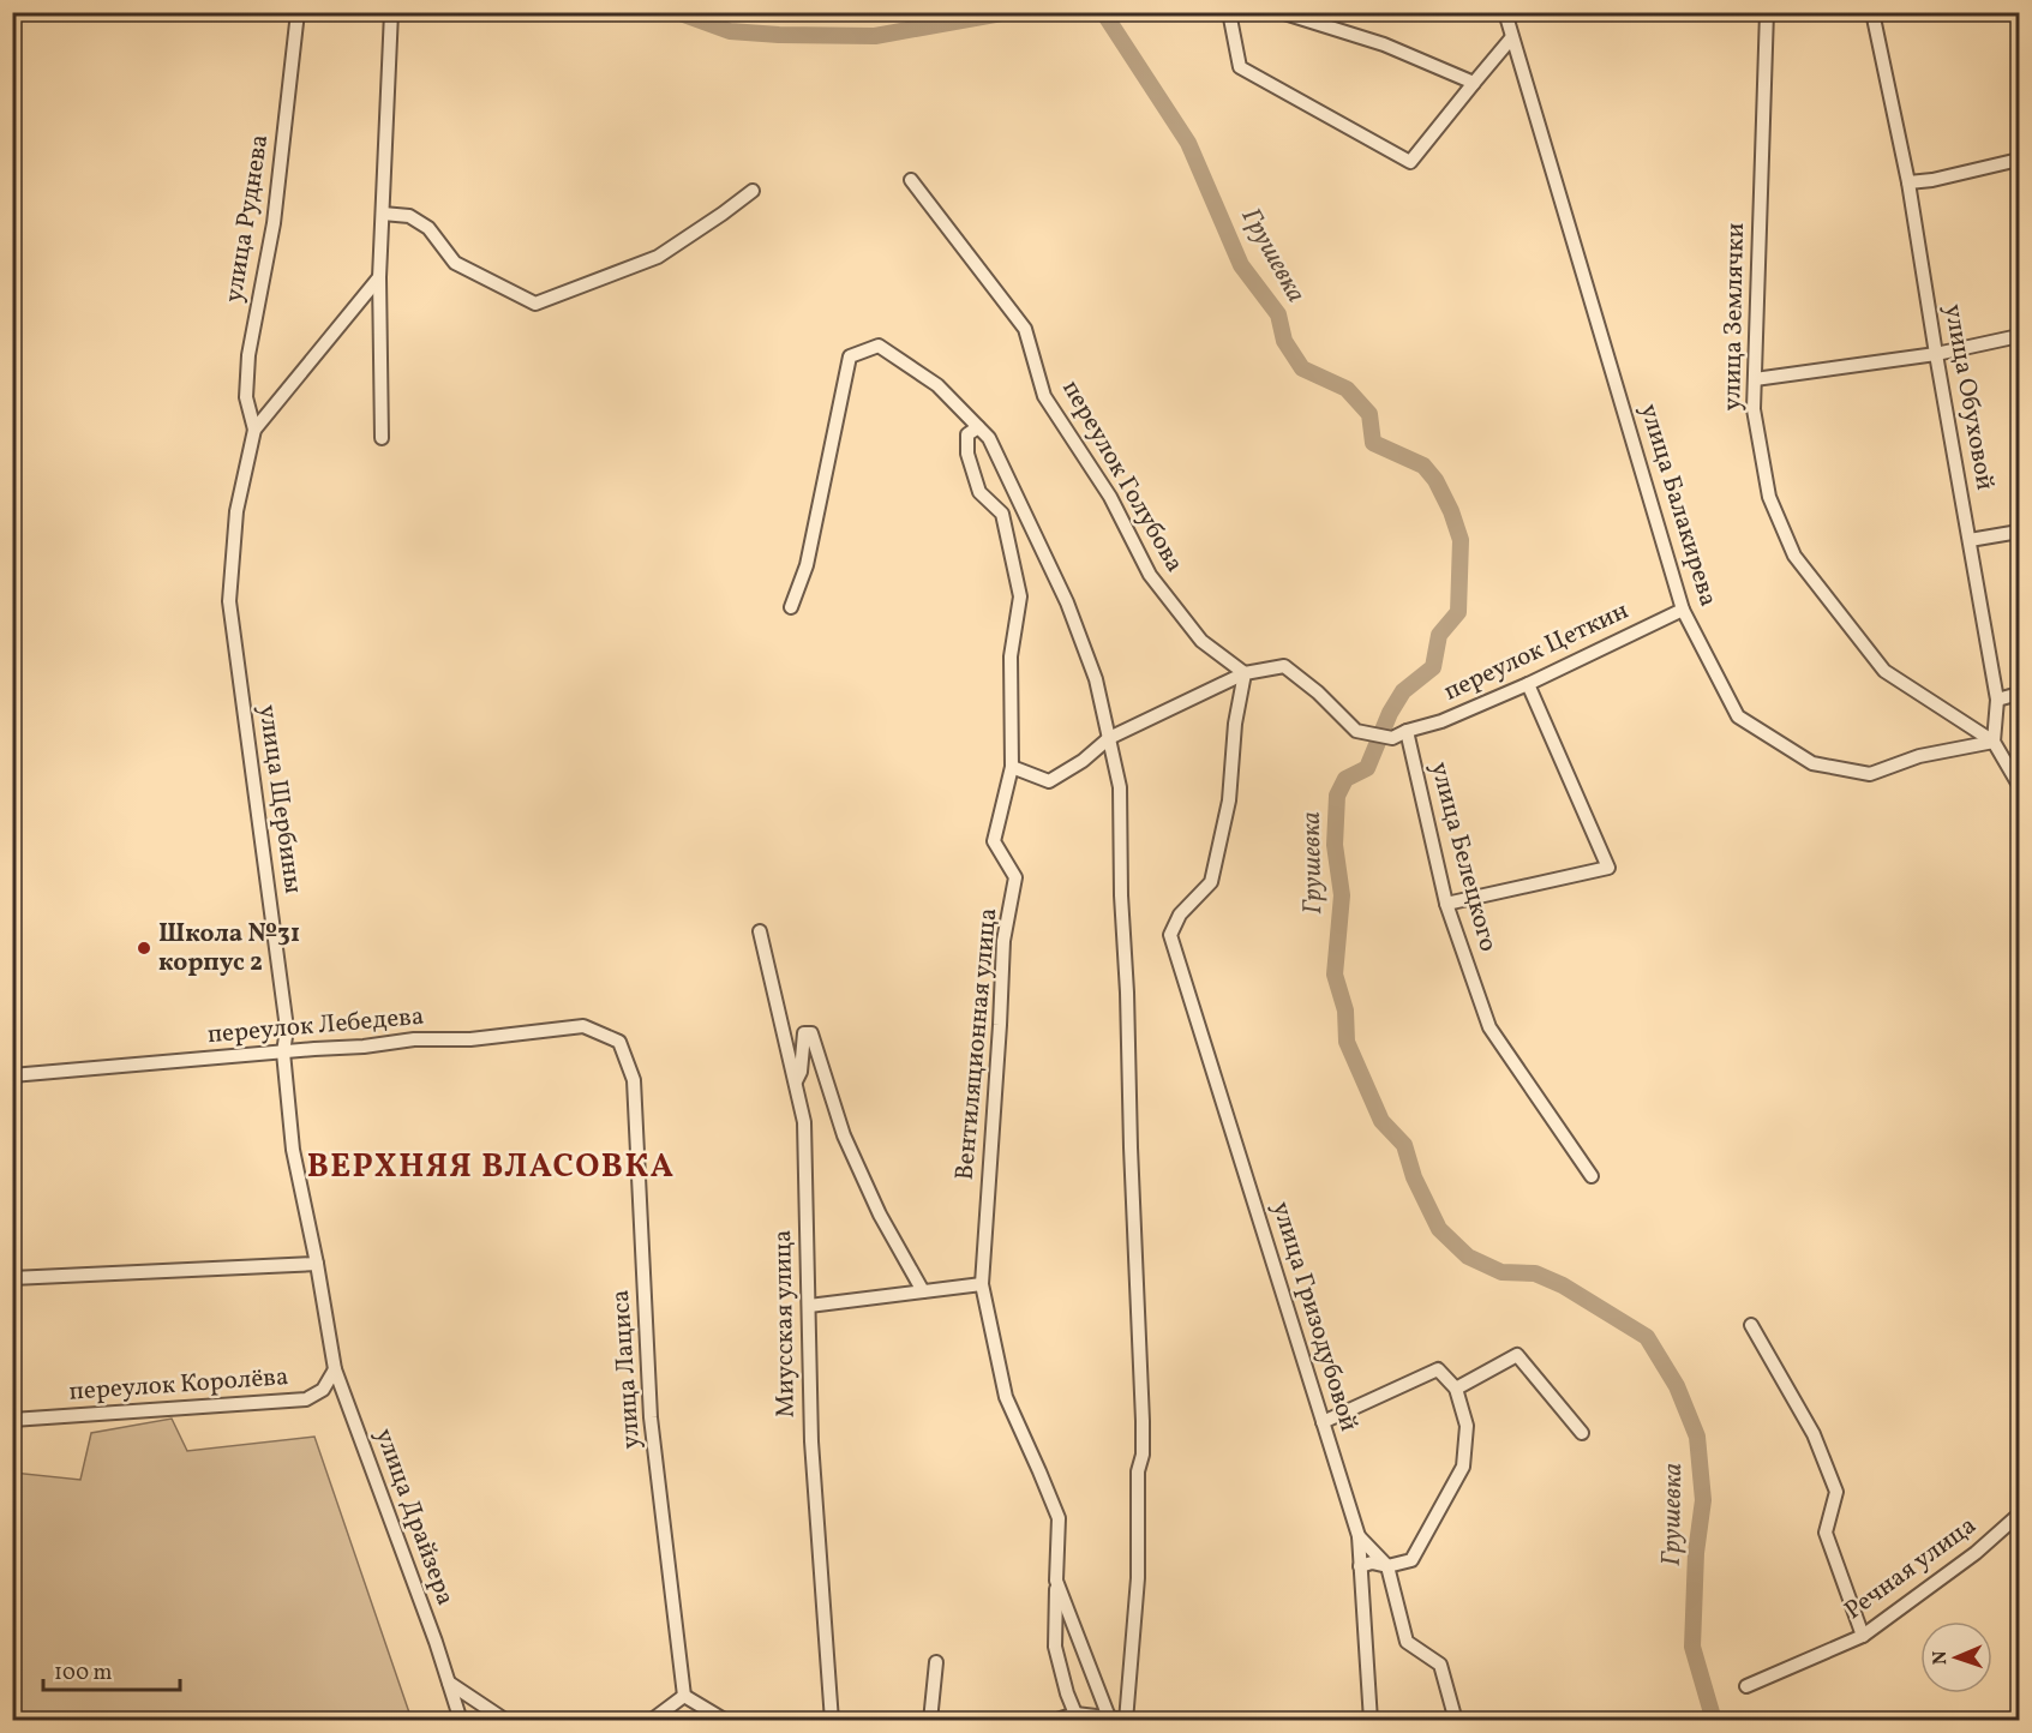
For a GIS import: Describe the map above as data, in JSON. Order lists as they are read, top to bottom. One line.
{"streets":{"street":["улица Руднева","улица Землячки","улица Обуховой","переулок Голубова","улица Балакирева","переулок Цеткин","улица Щербины","улица Белецкого","переулок Лебедева","Вентиляционная улица","улица Гризодубовой","Миусская улица","улица Лациса","переулок Королёва","улица Драйзера","Речная улица"]},"crossings":[["улица Руднева","улица Щербины"],["улица Землячки","улица Обуховой"],["улица Землячки","улица Балакирева"],["улица Обуховой","улица Балакирева"],["переулок Голубова","переулок Цеткин"],["переулок Голубова","улица Гризодубовой"],["улица Балакирева","переулок Цеткин"],["переулок Цеткин","улица Белецкого"],["переулок Цеткин","улица Гризодубовой"],["улица Щербины","переулок Лебедева"],["улица Щербины","переулок Королёва"],["улица Щербины","улица Драйзера"],["переулок Лебедева","улица Лациса"],["переулок Королёва","улица Драйзера"]],"districts":["ВЕРХНЯЯ ВЛАСОВКА"],"water":["Грушевка"],"places":["Школа №31 корпус 2"],"scale_bar":"100 m","north":"left"}
